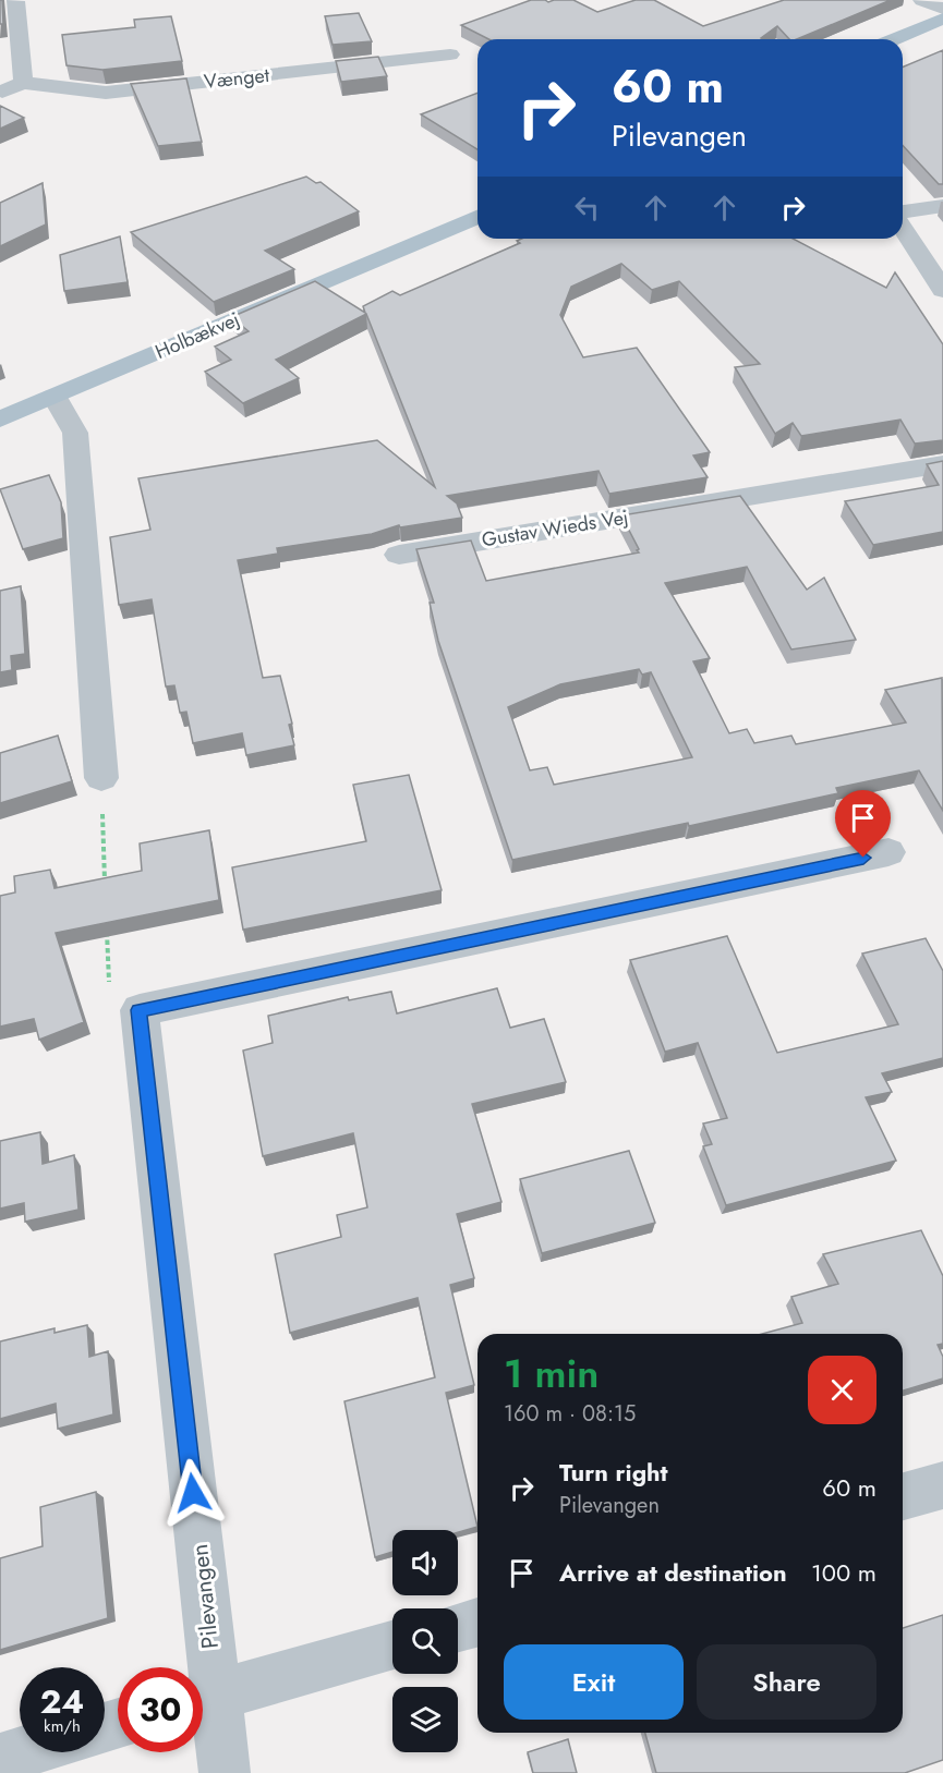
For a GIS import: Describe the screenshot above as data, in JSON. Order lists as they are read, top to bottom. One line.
{"streets":{"main road":["Holbækvej"],"street":["Vænget","Gustav Wieds Vej","Pilevangen"]},"page":{"turn":["60 m","Pilevangen"],"heading":["1 min","160 m · 08:15"],"list":[{"name":"Turn right","note":"Pilevangen","value":"60 m"},{"name":"Arrive at destination","value":"100 m"}],"buttons":["Exit","Share"],"speed":"24 km/h","limit":"30"}}
